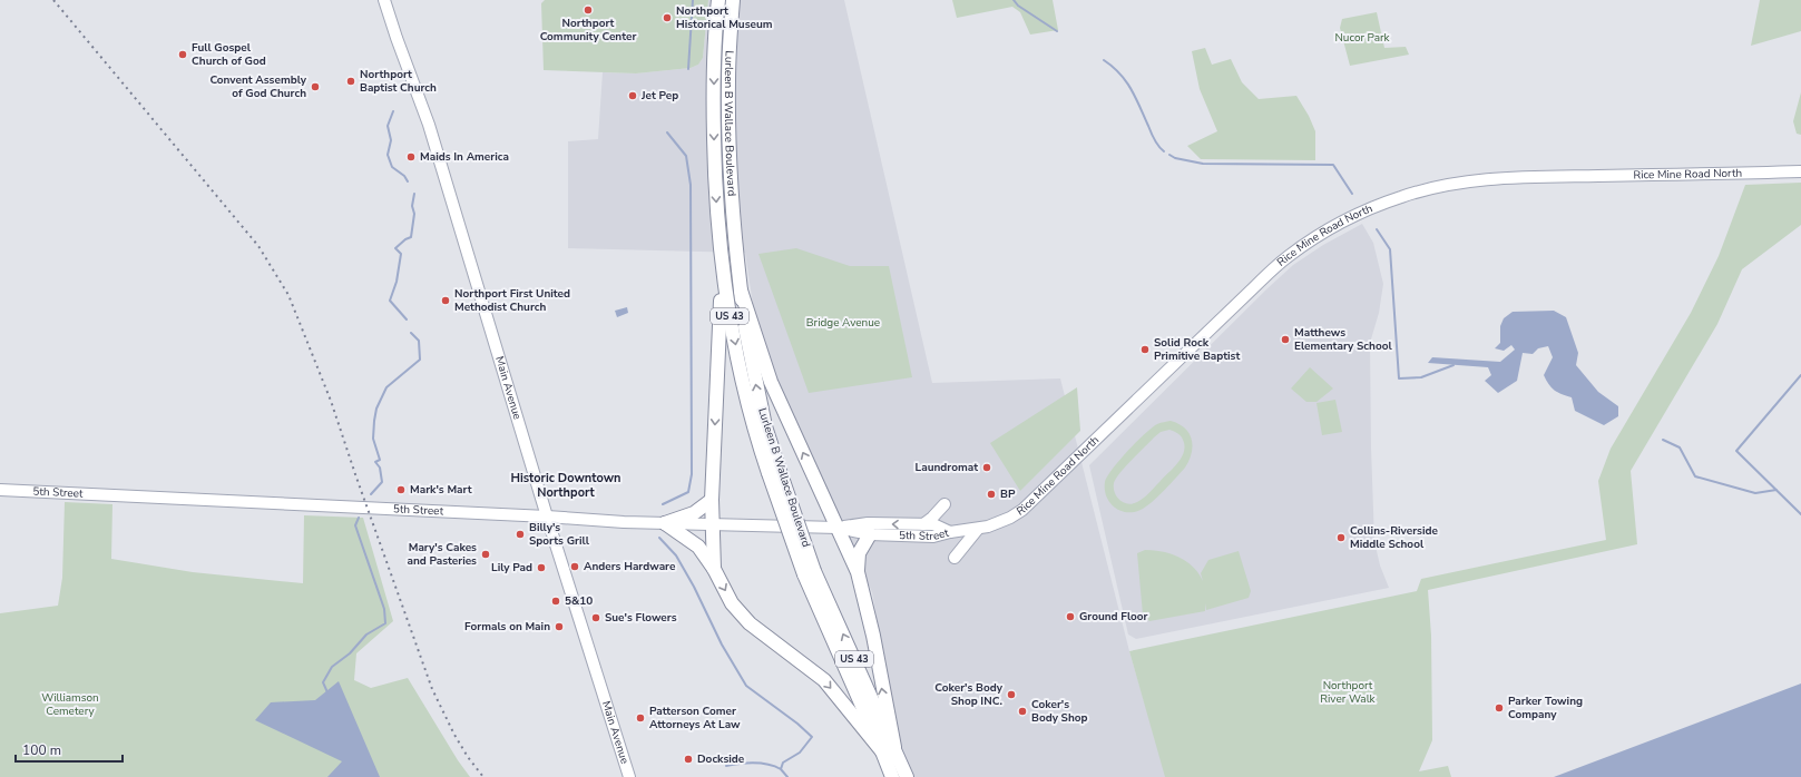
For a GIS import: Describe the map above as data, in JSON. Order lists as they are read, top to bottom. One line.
{"streets":{"highway":["Lurleen B Wallace Boulevard","US 43"],"main road":["Rice Mine Road North","Main Avenue","5th Street"]},"crossings":[["Rice Mine Road North","5th Street"],["Main Avenue","5th Street"]],"districts":["Historic Downtown Northport"],"parks":["Nucor Park","Bridge Avenue","Northport River Walk","Williamson Cemetery"],"places":["Northport Community Center","Northport Historical Museum","Full Gospel Church of God","Northport Baptist Church","Convent Assembly of God Church","Jet Pep","Maids In America","Northport First United Methodist Church","Matthews Elementary School","Solid Rock Primitive Baptist","Laundromat","Mark's Mart","BP","Billy's Sports Grill","Collins-Riverside Middle School","Mary's Cakes and Pasteries","Anders Hardware","Lily Pad","5&10","Ground Floor","Sue's Flowers","Formals on Main","Coker's Body Shop INC.","Parker Towing Company","Coker's Body Shop","Patterson Comer Attorneys At Law","Dockside"],"scale_bar":"100 m"}
